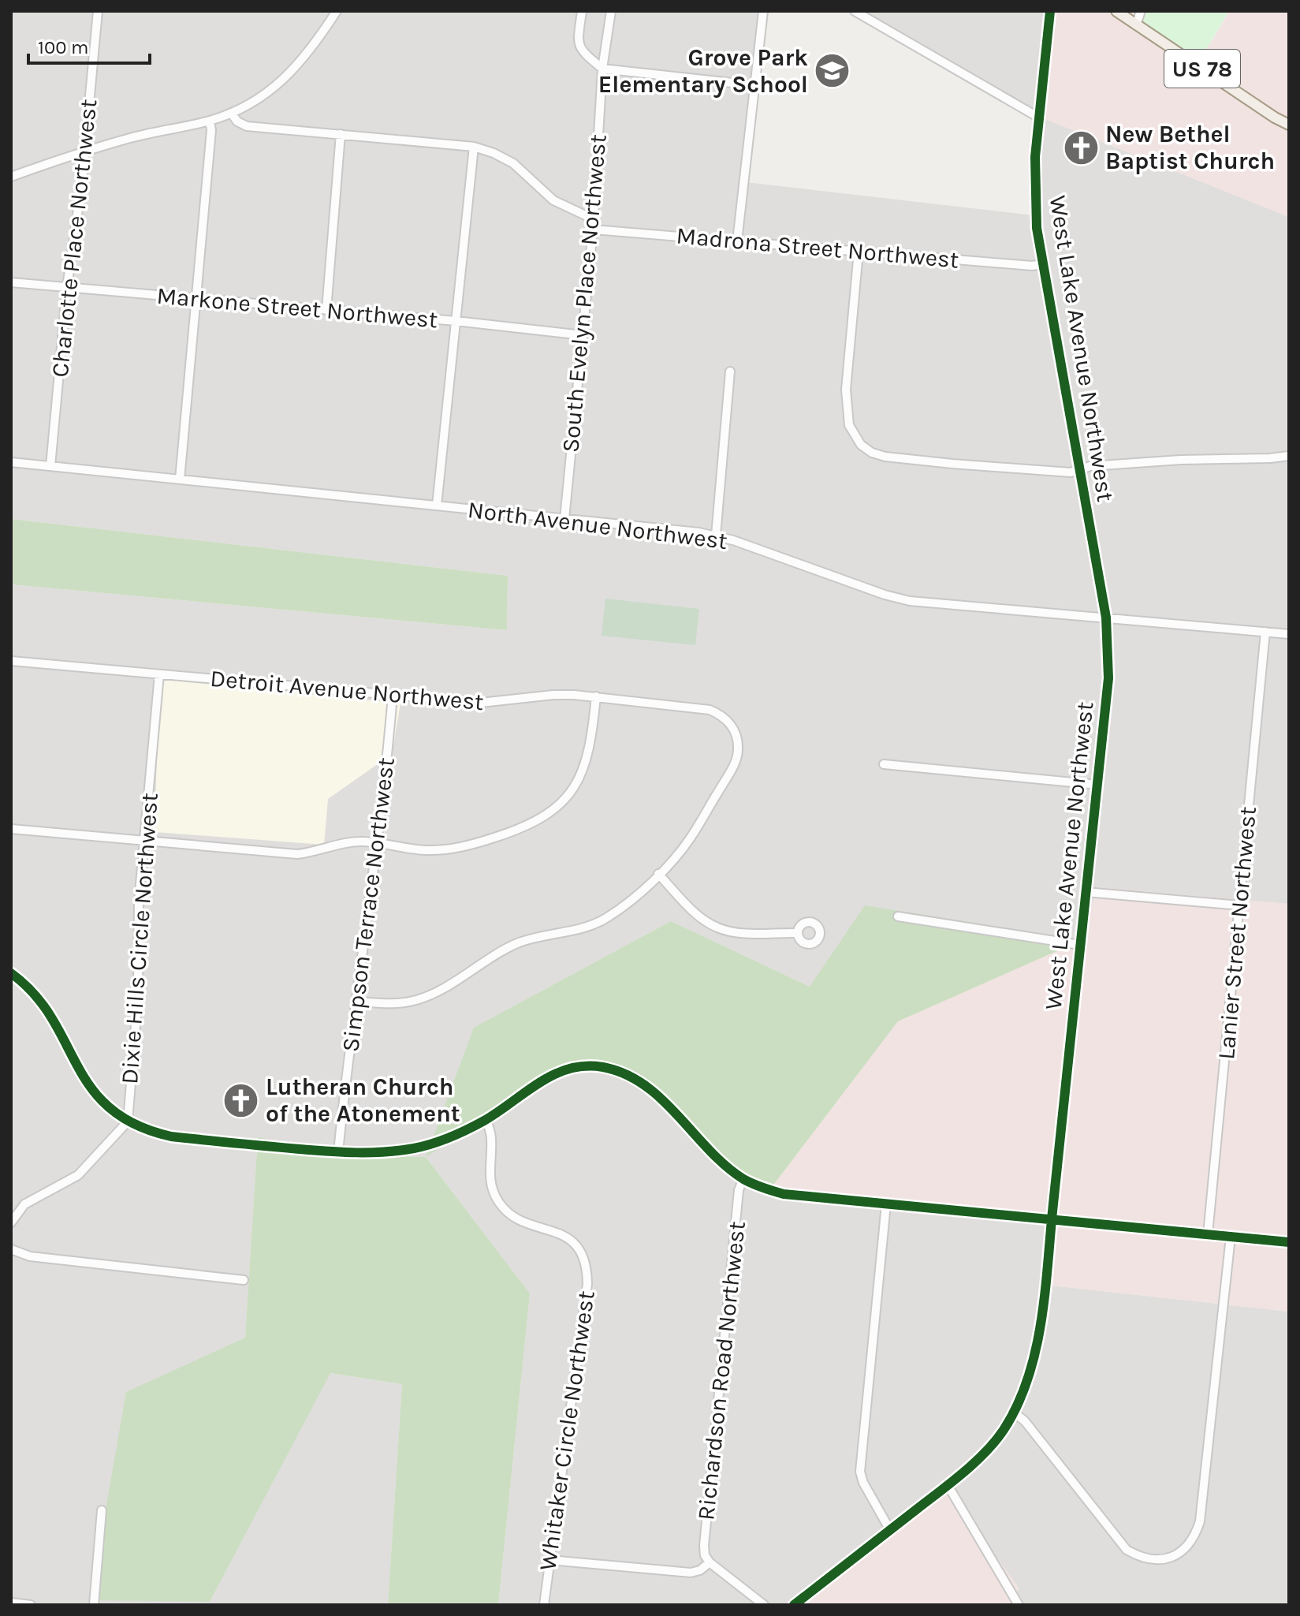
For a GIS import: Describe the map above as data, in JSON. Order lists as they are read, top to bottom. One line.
{"streets":{"main road":["US 78"],"street":["Charlotte Place Northwest","Madrona Street Northwest","South Evelyn Place Northwest","Markone Street Northwest","West Lake Avenue Northwest","North Avenue Northwest","Detroit Avenue Northwest","Simpson Terrace Northwest","Lanier Street Northwest","Dixie Hills Circle Northwest","Richardson Road Northwest","Whitaker Circle Northwest"]},"crossings":[["Charlotte Place Northwest","Markone Street Northwest"],["Charlotte Place Northwest","North Avenue Northwest"],["Madrona Street Northwest","South Evelyn Place Northwest"],["Madrona Street Northwest","West Lake Avenue Northwest"],["South Evelyn Place Northwest","Markone Street Northwest"],["South Evelyn Place Northwest","North Avenue Northwest"],["West Lake Avenue Northwest","North Avenue Northwest"],["North Avenue Northwest","Lanier Street Northwest"],["Detroit Avenue Northwest","Simpson Terrace Northwest"],["Detroit Avenue Northwest","Dixie Hills Circle Northwest"]],"places":{"school or university":["Grove Park Elementary School"],"church":["New Bethel Baptist Church","Lutheran Church of the Atonement"]},"scale_bar":"100 m"}
